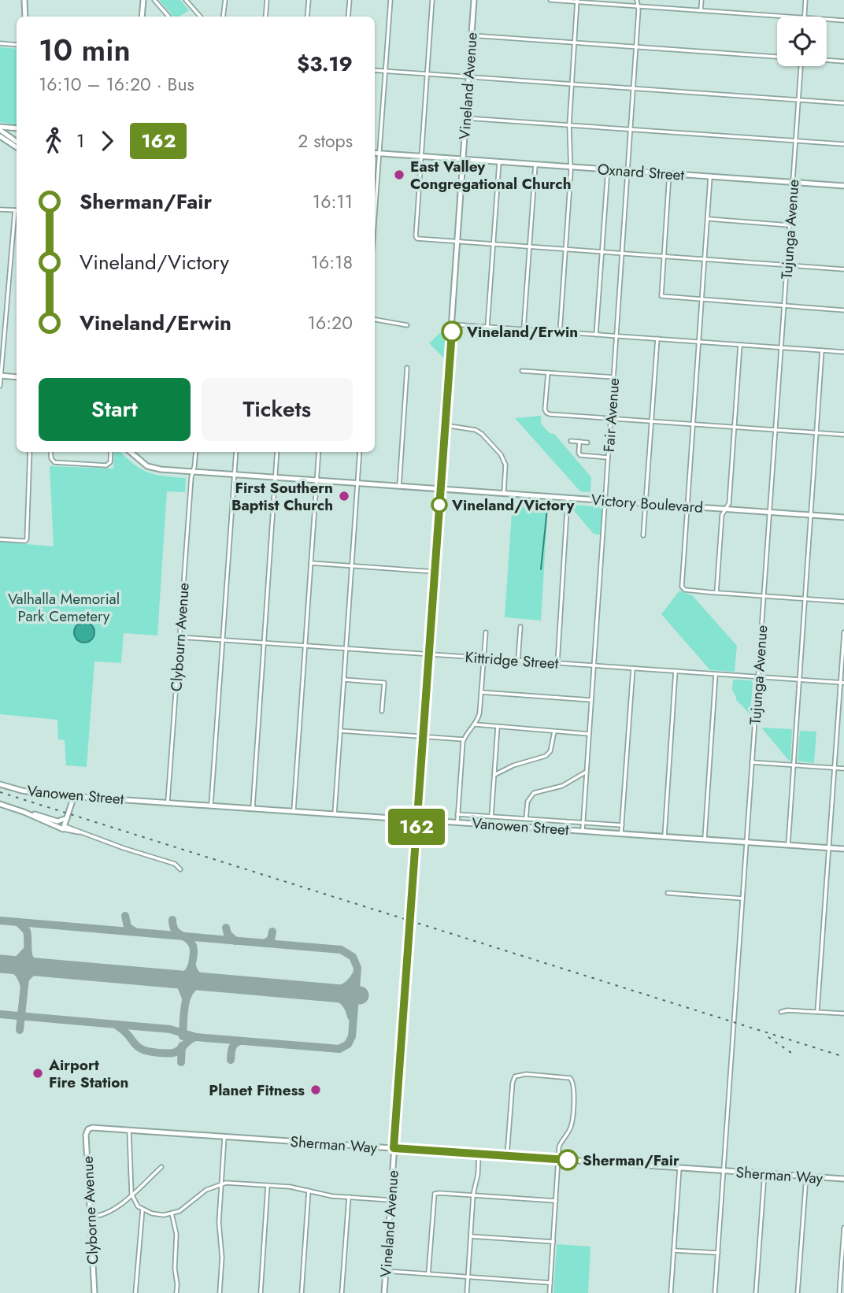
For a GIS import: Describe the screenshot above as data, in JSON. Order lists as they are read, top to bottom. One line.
{"streets":{"main road":["Vineland Avenue","Oxnard Street","Victory Boulevard","Vanowen Street","Sherman Way","Clyborne Avenue"],"street":["Tujunga Avenue","Fair Avenue","Clybourn Avenue","Kittridge Street"]},"crossings":[["Vineland Avenue","Oxnard Street"],["Vineland Avenue","Victory Boulevard"],["Vineland Avenue","Kittridge Street"],["Vineland Avenue","Vanowen Street"],["Vineland Avenue","Sherman Way"],["Oxnard Street","Tujunga Avenue"],["Oxnard Street","Fair Avenue"],["Tujunga Avenue","Victory Boulevard"],["Tujunga Avenue","Kittridge Street"],["Tujunga Avenue","Vanowen Street"],["Tujunga Avenue","Sherman Way"],["Fair Avenue","Victory Boulevard"],["Fair Avenue","Kittridge Street"],["Fair Avenue","Vanowen Street"],["Victory Boulevard","Clybourn Avenue"],["Clybourn Avenue","Kittridge Street"],["Clybourn Avenue","Vanowen Street"],["Sherman Way","Clyborne Avenue"]],"parks":["Valhalla Memorial Park Cemetery"],"places":["East Valley Congregational Church","Vineland/Erwin","First Southern Baptist Church","Vineland/Victory","Airport Fire Station","Planet Fitness","Sherman/Fair"],"lines":["bus line 162"],"page":{"on_map":"162","heading":["10 min","16:10 – 16:20 · Bus","$3.19"],"legs":["1","162","2 stops"],"list":[{"name":"Sherman/Fair","value":"16:11"},{"name":"Vineland/Victory","value":"16:18"},{"name":"Vineland/Erwin","value":"16:20"}],"buttons":["Start","Tickets"]}}
